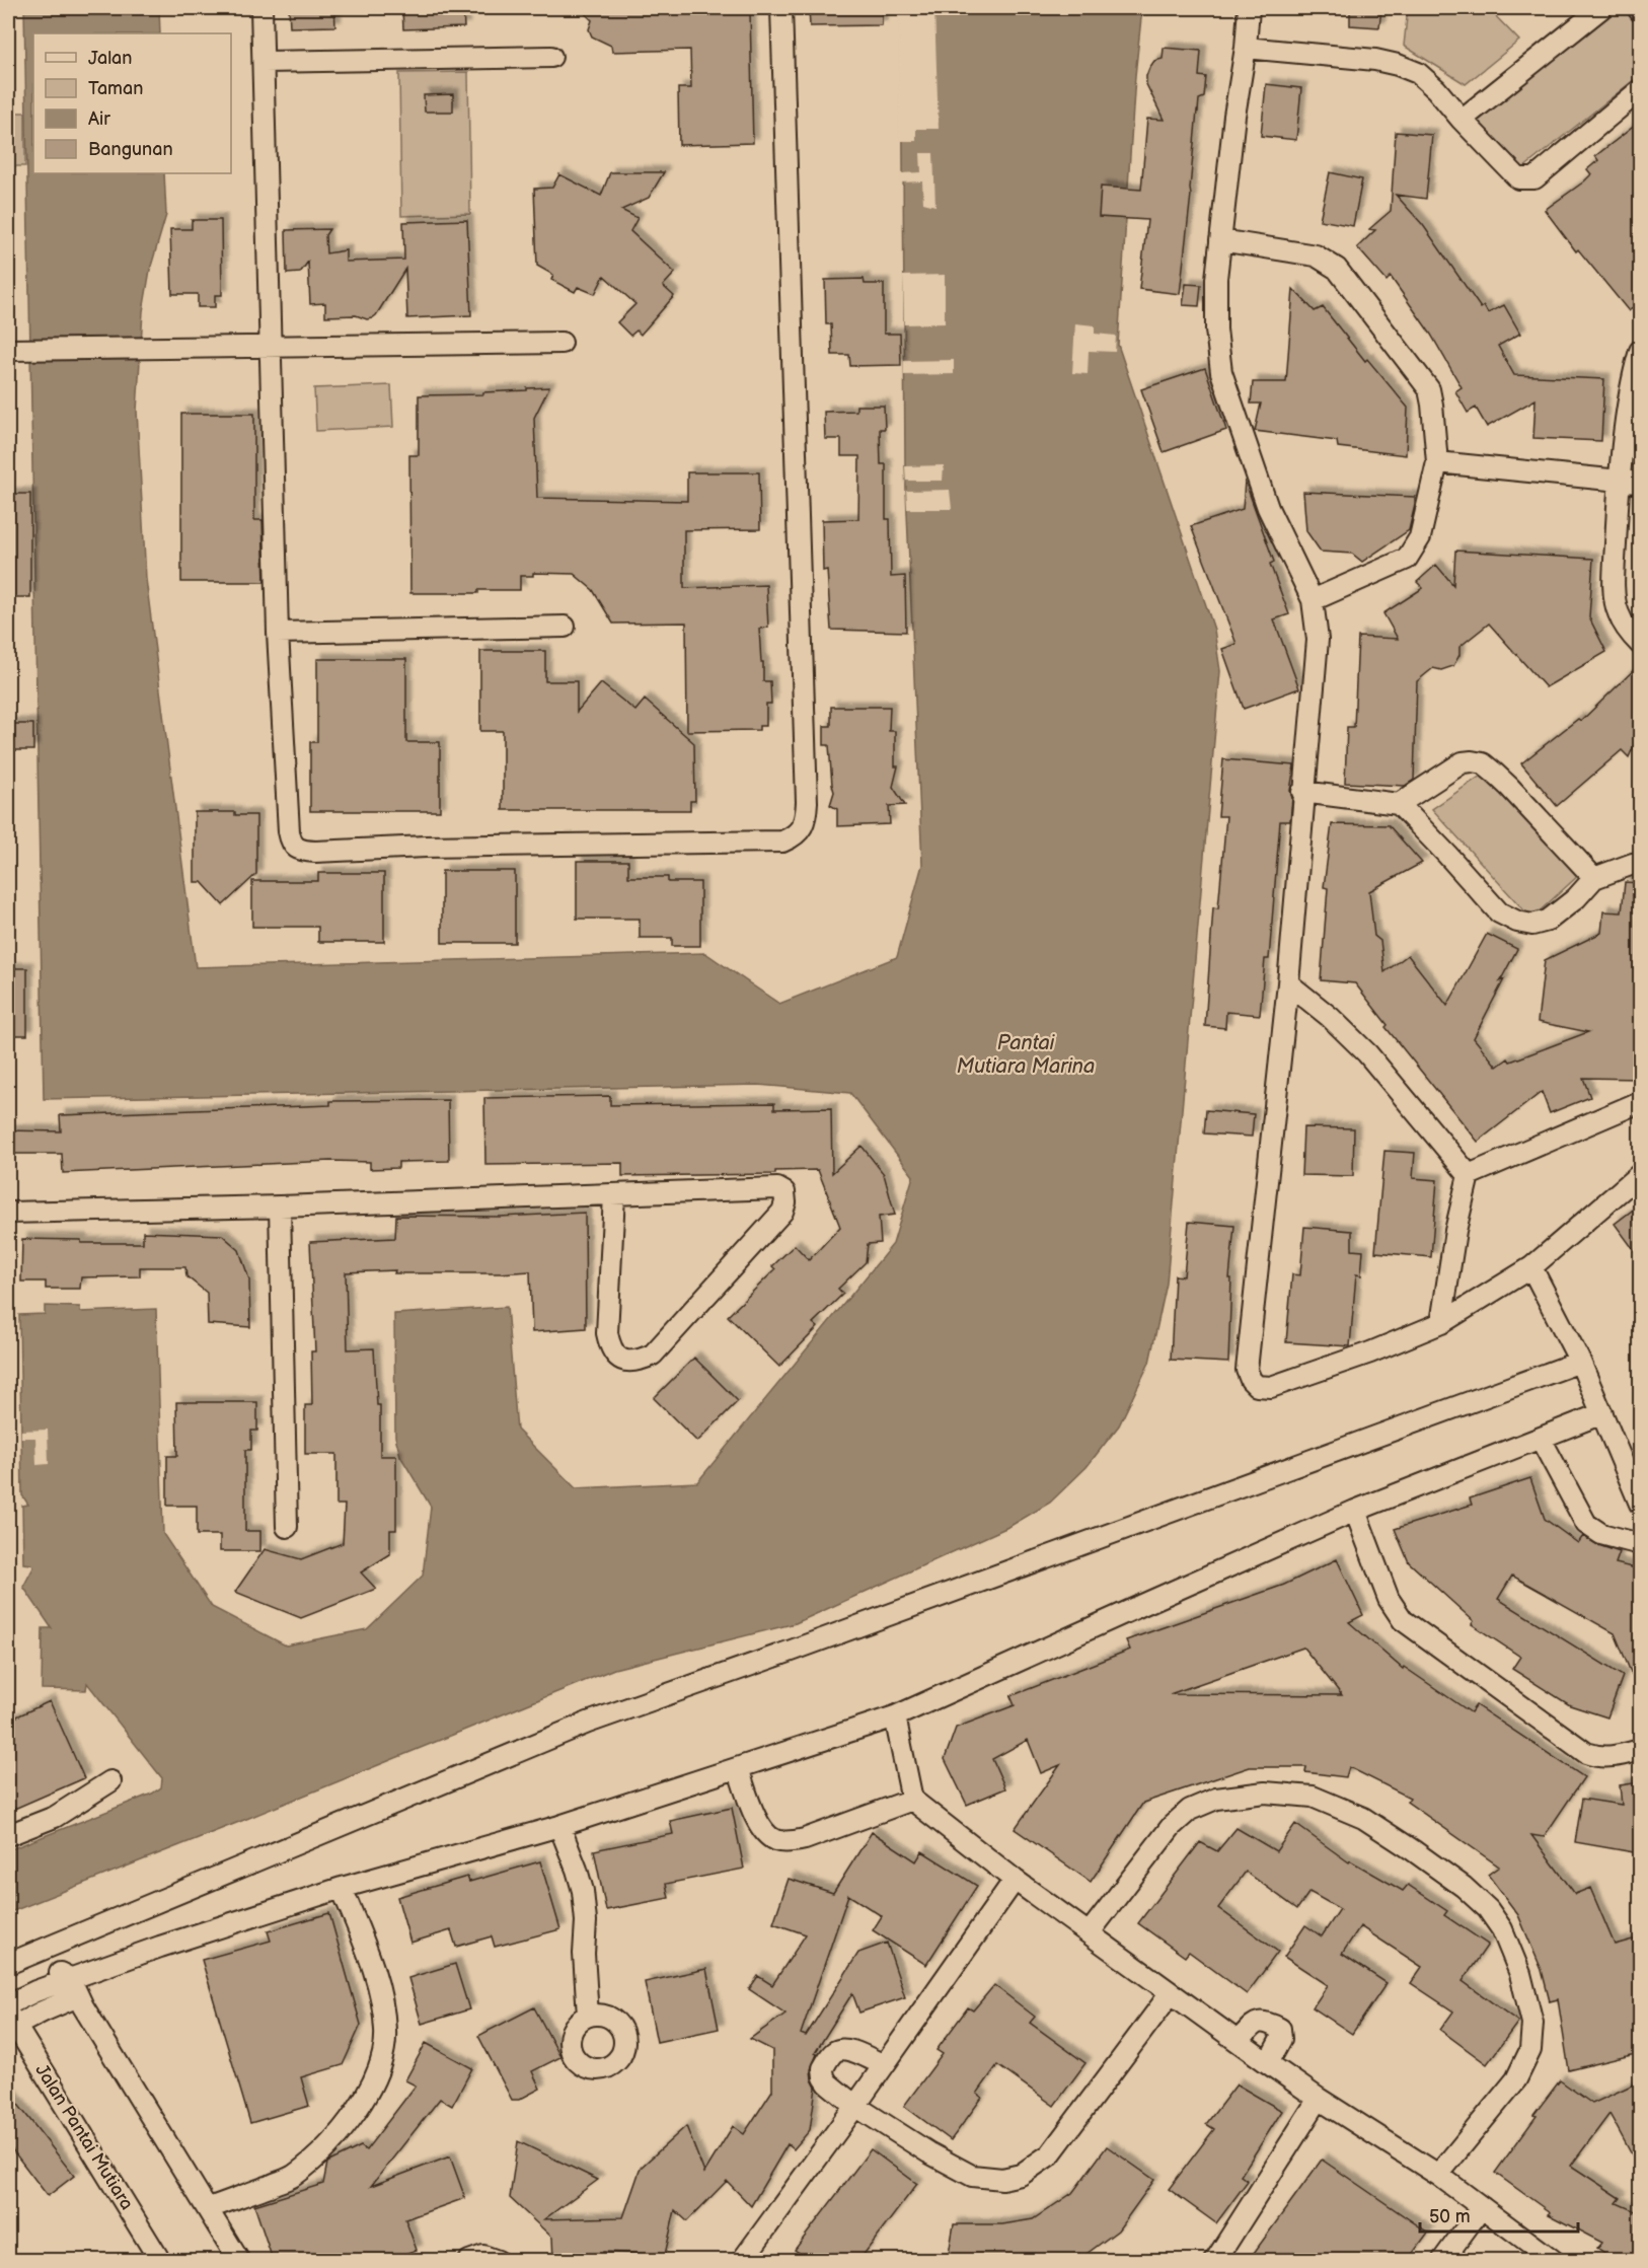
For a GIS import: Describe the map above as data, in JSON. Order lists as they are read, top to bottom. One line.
{"streets":{"street":["Jalan Pantai Mutiara"]},"water":["Pantai Mutiara Marina"],"legend":["Jalan","Taman","Air","Bangunan"],"scale_bar":"50 m"}
